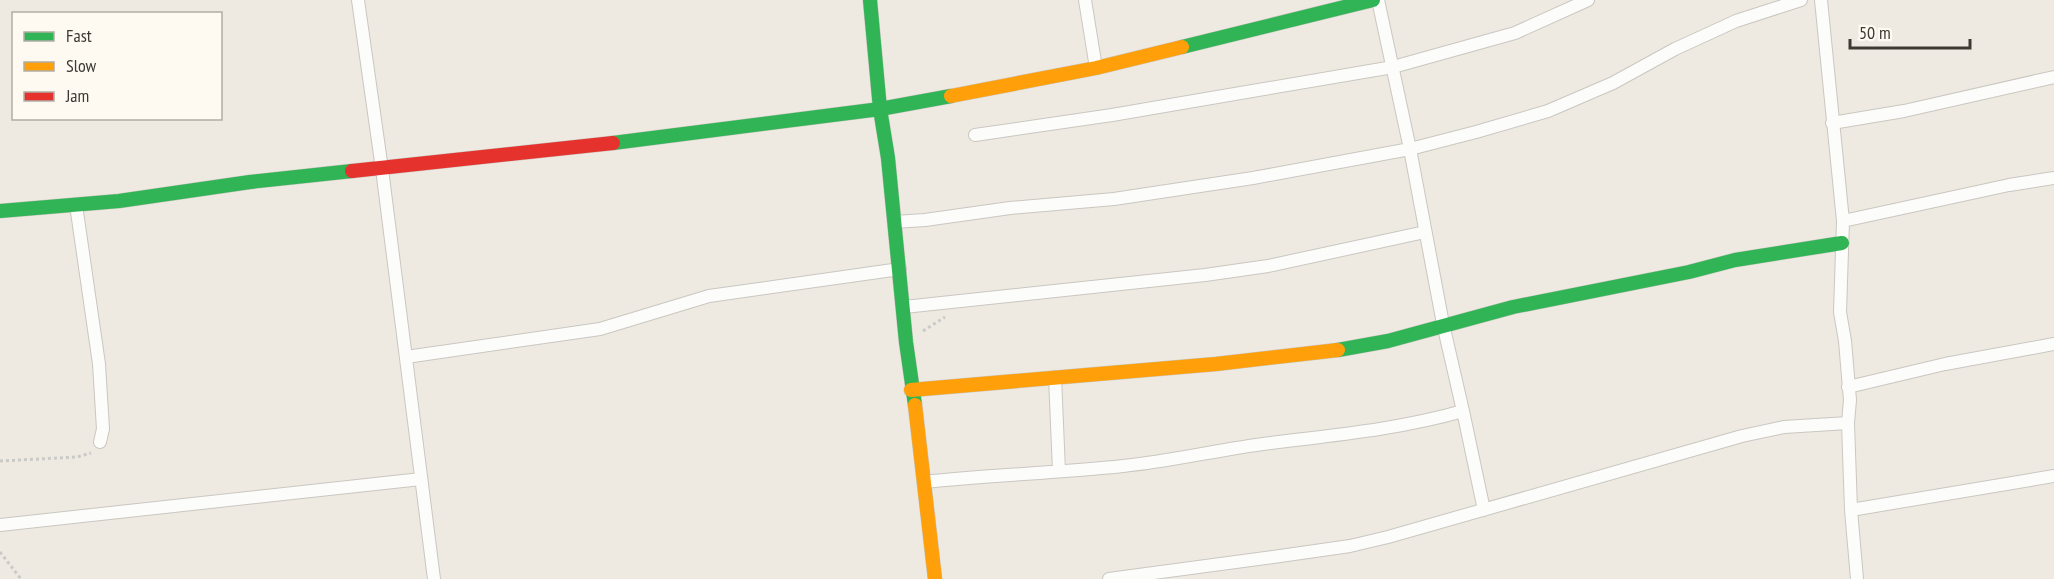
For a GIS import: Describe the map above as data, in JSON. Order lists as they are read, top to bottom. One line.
{"legend":["Fast","Slow","Jam"],"scale_bar":"50 m"}
